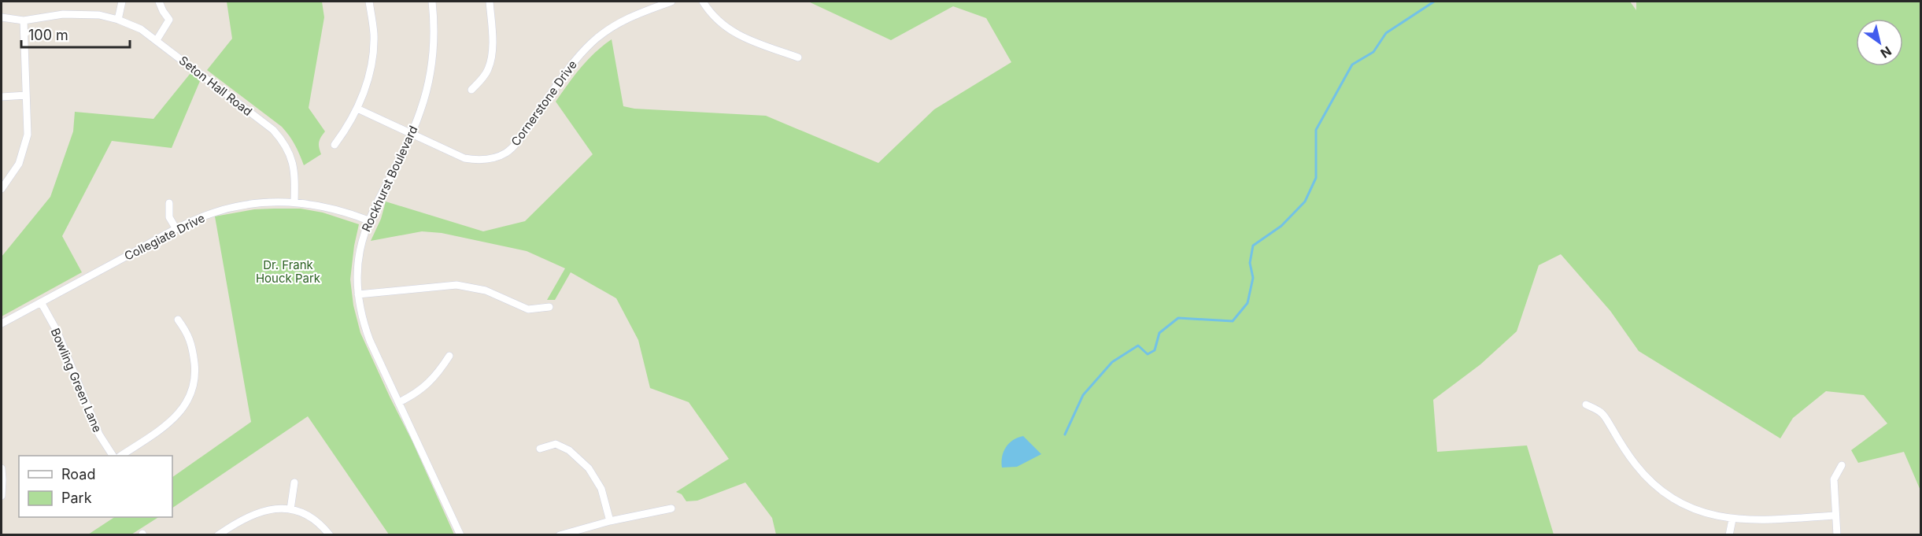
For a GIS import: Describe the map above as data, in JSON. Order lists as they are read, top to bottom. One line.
{"streets":{"street":["Seton Hall Road","Cornerstone Drive","Rockhurst Boulevard","Collegiate Drive","Bowling Green Lane"]},"crossings":[["Seton Hall Road","Collegiate Drive"],["Cornerstone Drive","Rockhurst Boulevard"],["Rockhurst Boulevard","Collegiate Drive"],["Collegiate Drive","Bowling Green Lane"]],"parks":["Dr. Frank Houck Park"],"legend":["Road","Park"],"scale_bar":"100 m","north":"bottom right"}
